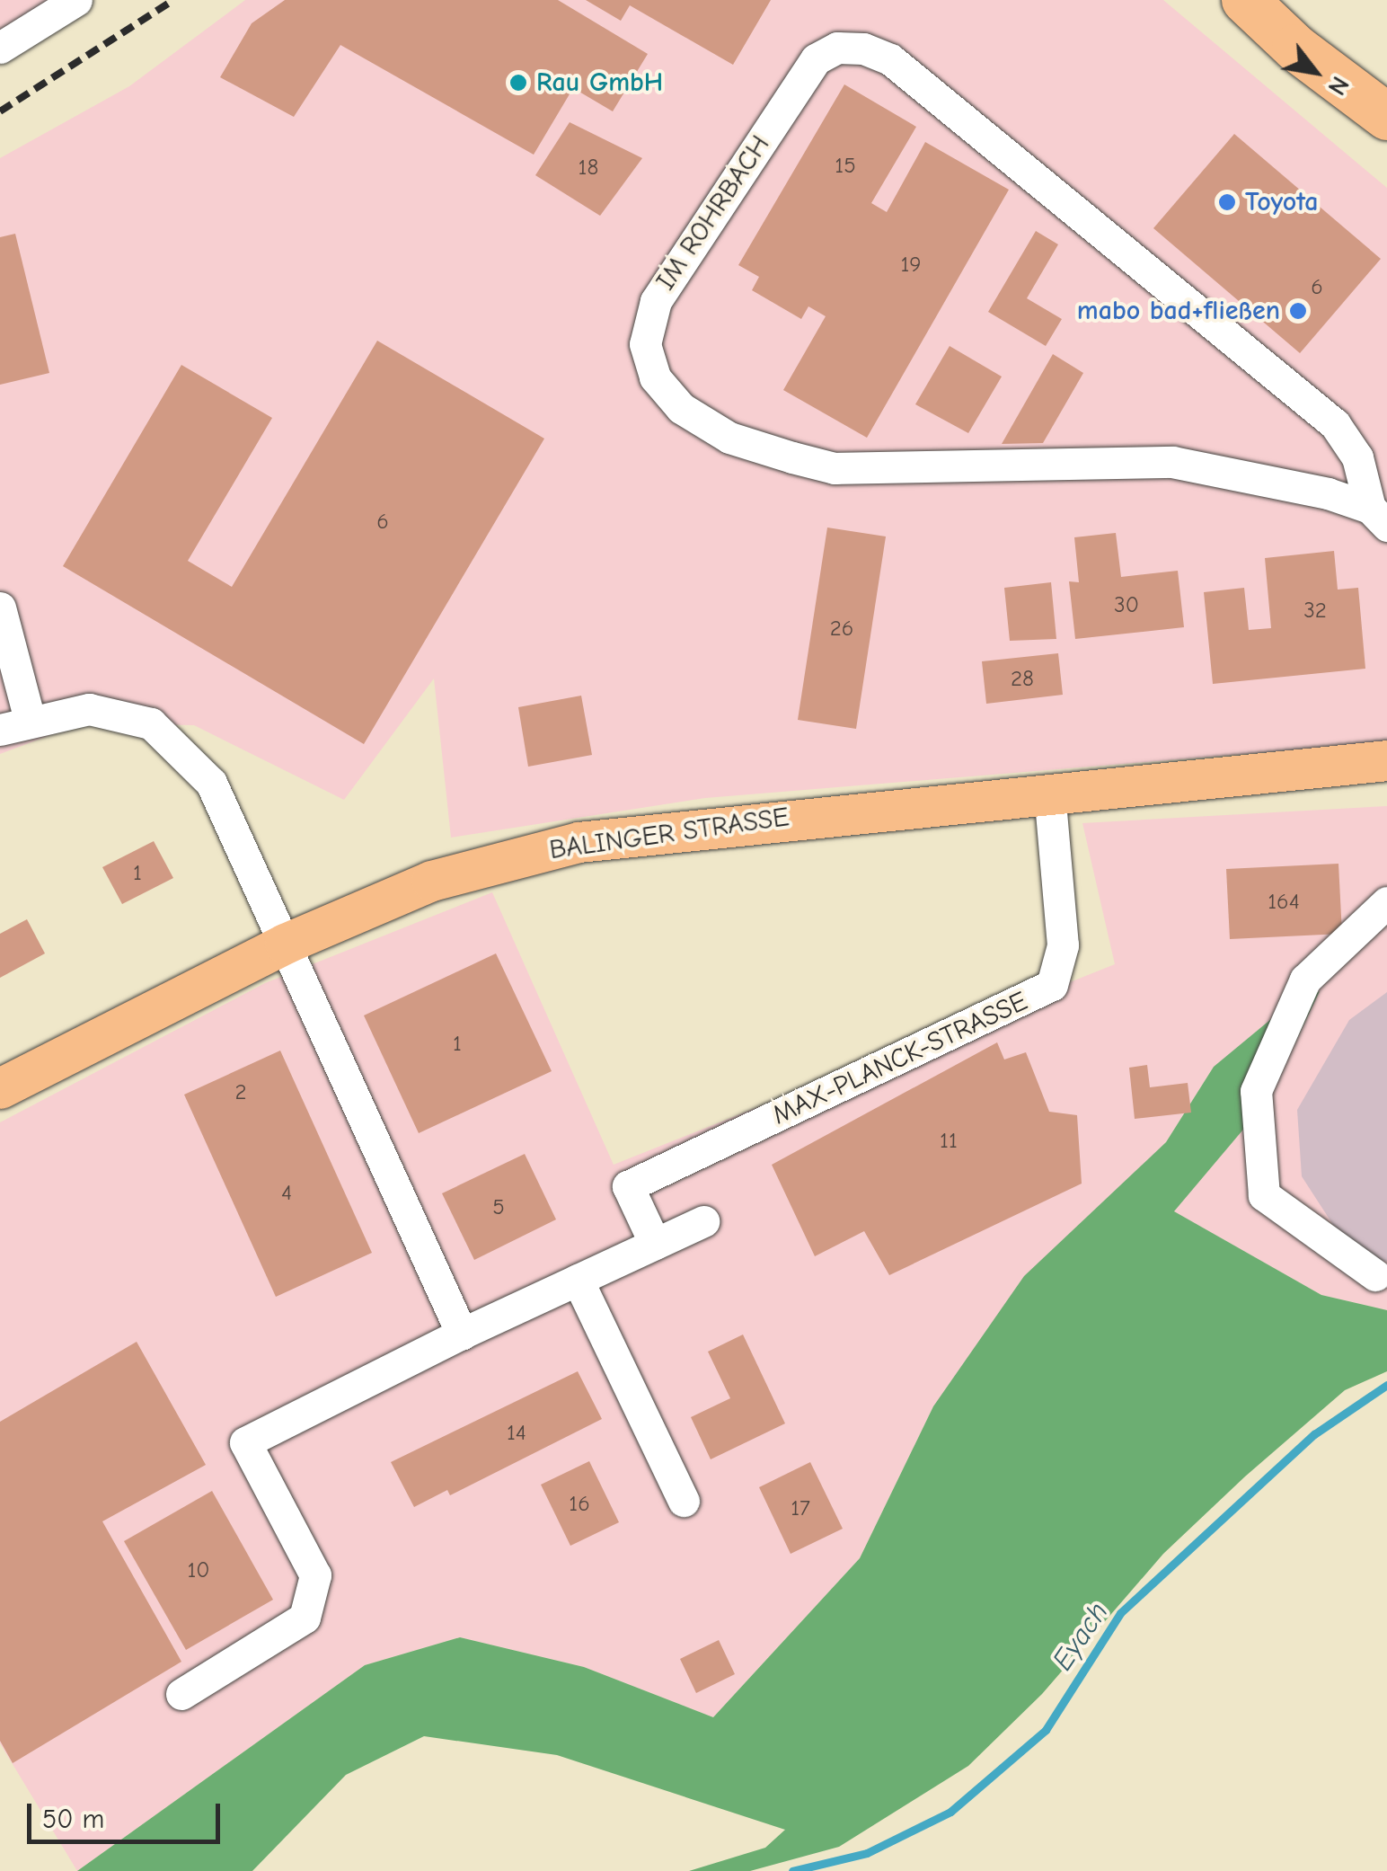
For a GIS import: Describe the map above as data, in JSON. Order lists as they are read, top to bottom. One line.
{"streets":{"main road":["BALINGER STRASSE"],"street":["IM ROHRBACH","MAX-PLANCK-STRASSE"]},"crossings":[["BALINGER STRASSE","MAX-PLANCK-STRASSE"]],"water":["Eyach"],"places":["Rau GmbH","Toyota","mabo bad+fließen"],"house_numbers":["15","18","19","6","6","30","32","26","28","1","164","1","2","11","4","5","14","16","17","10"],"scale_bar":"50 m","north":"bottom right"}
